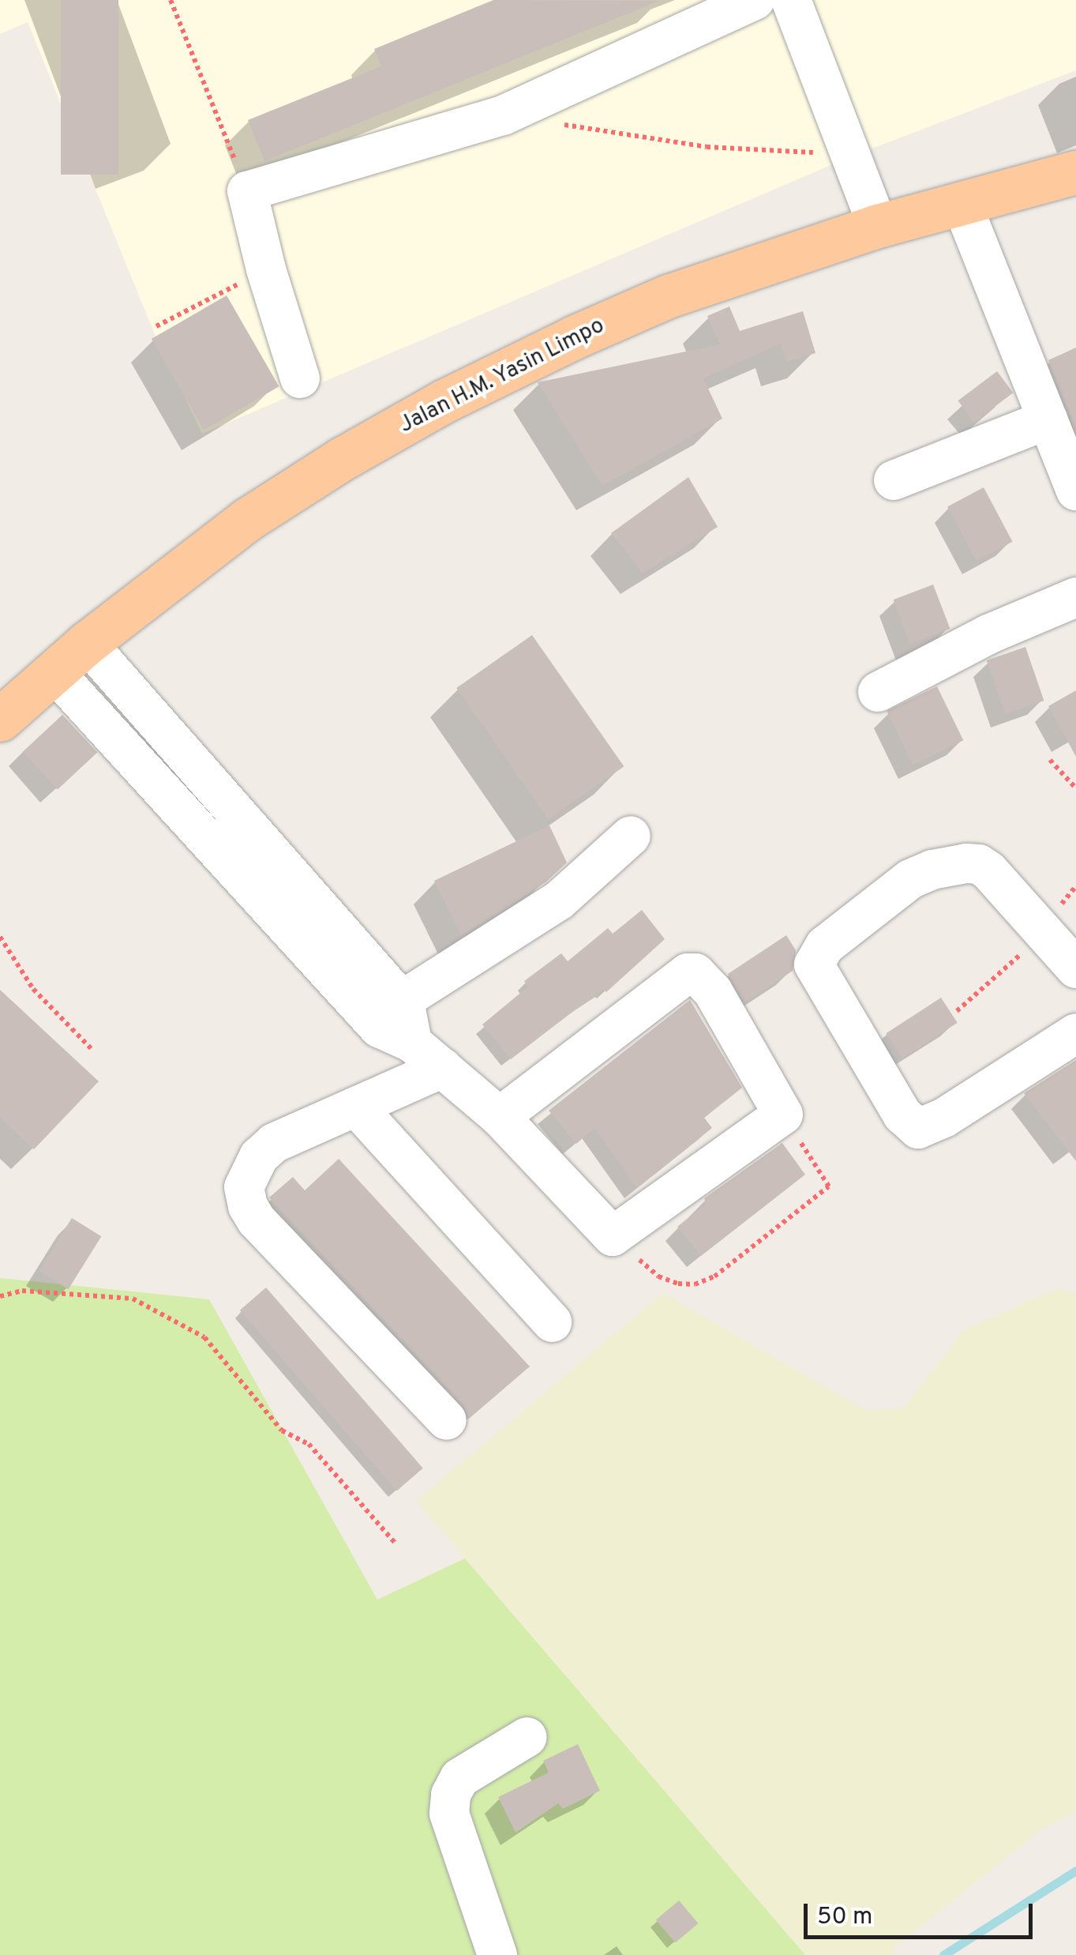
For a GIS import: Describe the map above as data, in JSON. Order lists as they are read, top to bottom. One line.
{"streets":{"main road":["Jalan H.M. Yasin Limpo"]},"scale_bar":"50 m"}
